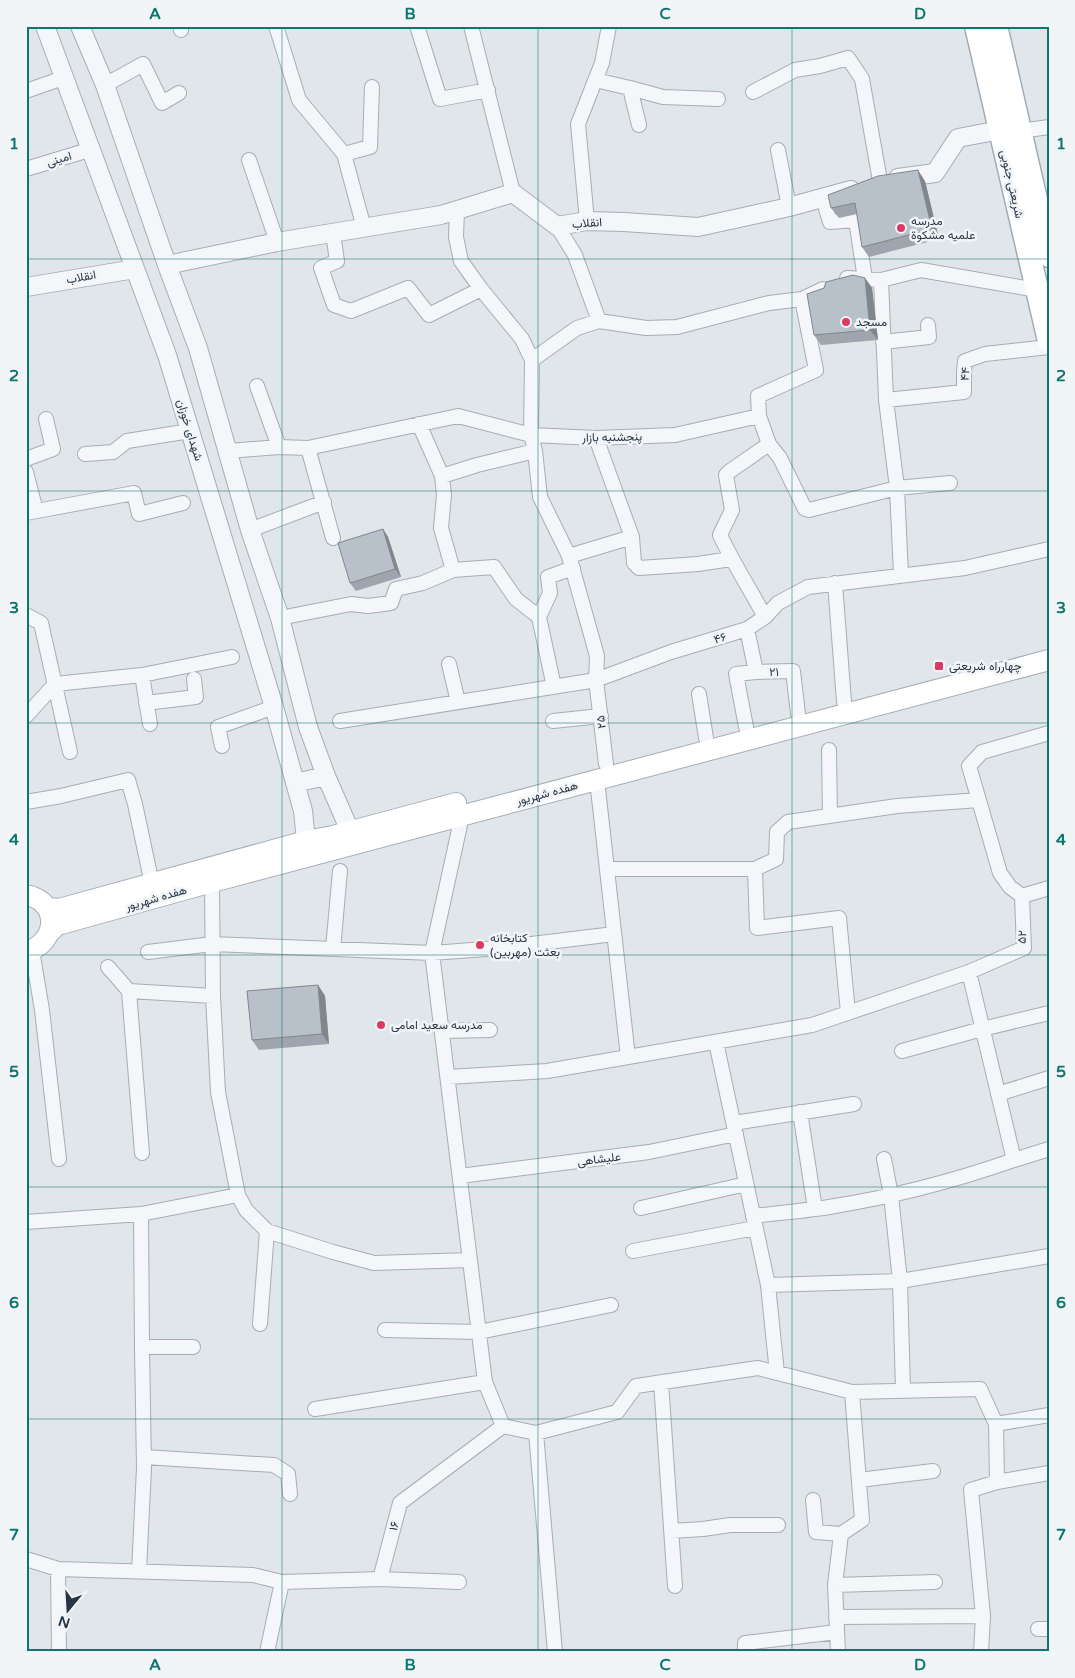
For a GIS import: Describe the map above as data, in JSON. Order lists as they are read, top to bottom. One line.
{"streets":{"main road":["شریعتی جنوبی","هفده شهریور"],"street":["امینی","انقلاب","۴۴","شهدای خوزان","پنجشنبه بازار","۴۶","۲۱","۲۵","۵۲","علیشاهی","۱۶"]},"crossings":[["امینی","شهدای خوزان"],["شریعتی جنوبی","انقلاب"],["انقلاب","شهدای خوزان"],["شهدای خوزان","هفده شهریور"],["پنجشنبه بازار","۲۵"],["۴۶","۲۱"],["۴۶","۲۵"],["۲۱","هفده شهریور"],["۲۵","هفده شهریور"]],"places":{"other":["مدرسه علمیه مشکوة","مسجد","کتابخانه بعثت (مهربین)","مدرسه سعید امامی"],"transit":["چهارراه شریعتی"]},"north":"bottom","grid":{"columns":["A","B","C","D"],"rows":["1","2","3","4","5","6","7"]}}
